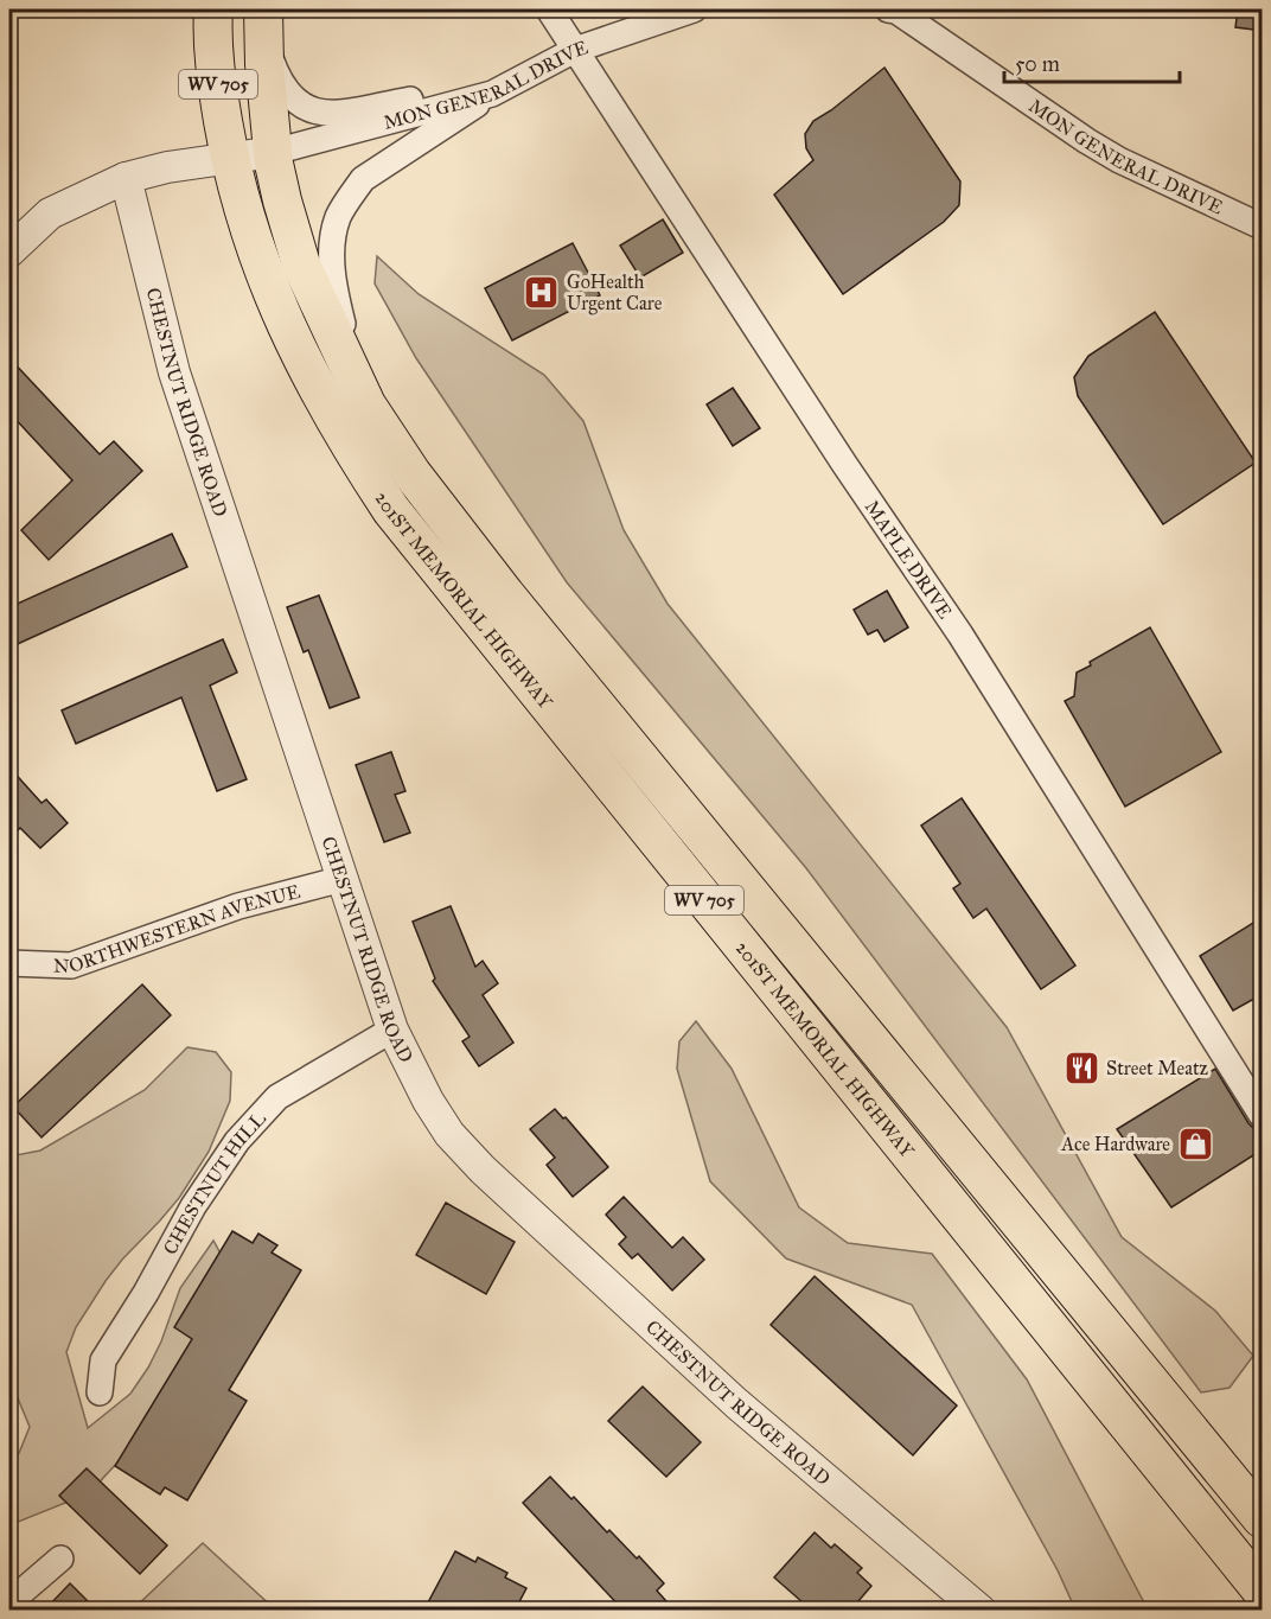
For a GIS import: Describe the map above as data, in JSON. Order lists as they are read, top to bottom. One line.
{"streets":{"main road":["WV 705","201ST MEMORIAL HIGHWAY"],"street":["MON GENERAL DRIVE","CHESTNUT RIDGE ROAD","MAPLE DRIVE","NORTHWESTERN AVENUE","CHESTNUT HILL"]},"crossings":[["WV 705","MON GENERAL DRIVE"],["WV 705","201ST MEMORIAL HIGHWAY"],["MON GENERAL DRIVE","MAPLE DRIVE"],["MON GENERAL DRIVE","201ST MEMORIAL HIGHWAY"],["CHESTNUT RIDGE ROAD","NORTHWESTERN AVENUE"],["CHESTNUT RIDGE ROAD","CHESTNUT HILL"]],"places":{"hospital":["GoHealth Urgent Care"],"restaurant":["Street Meatz"],"shop":["Ace Hardware"]},"scale_bar":"50 m"}
